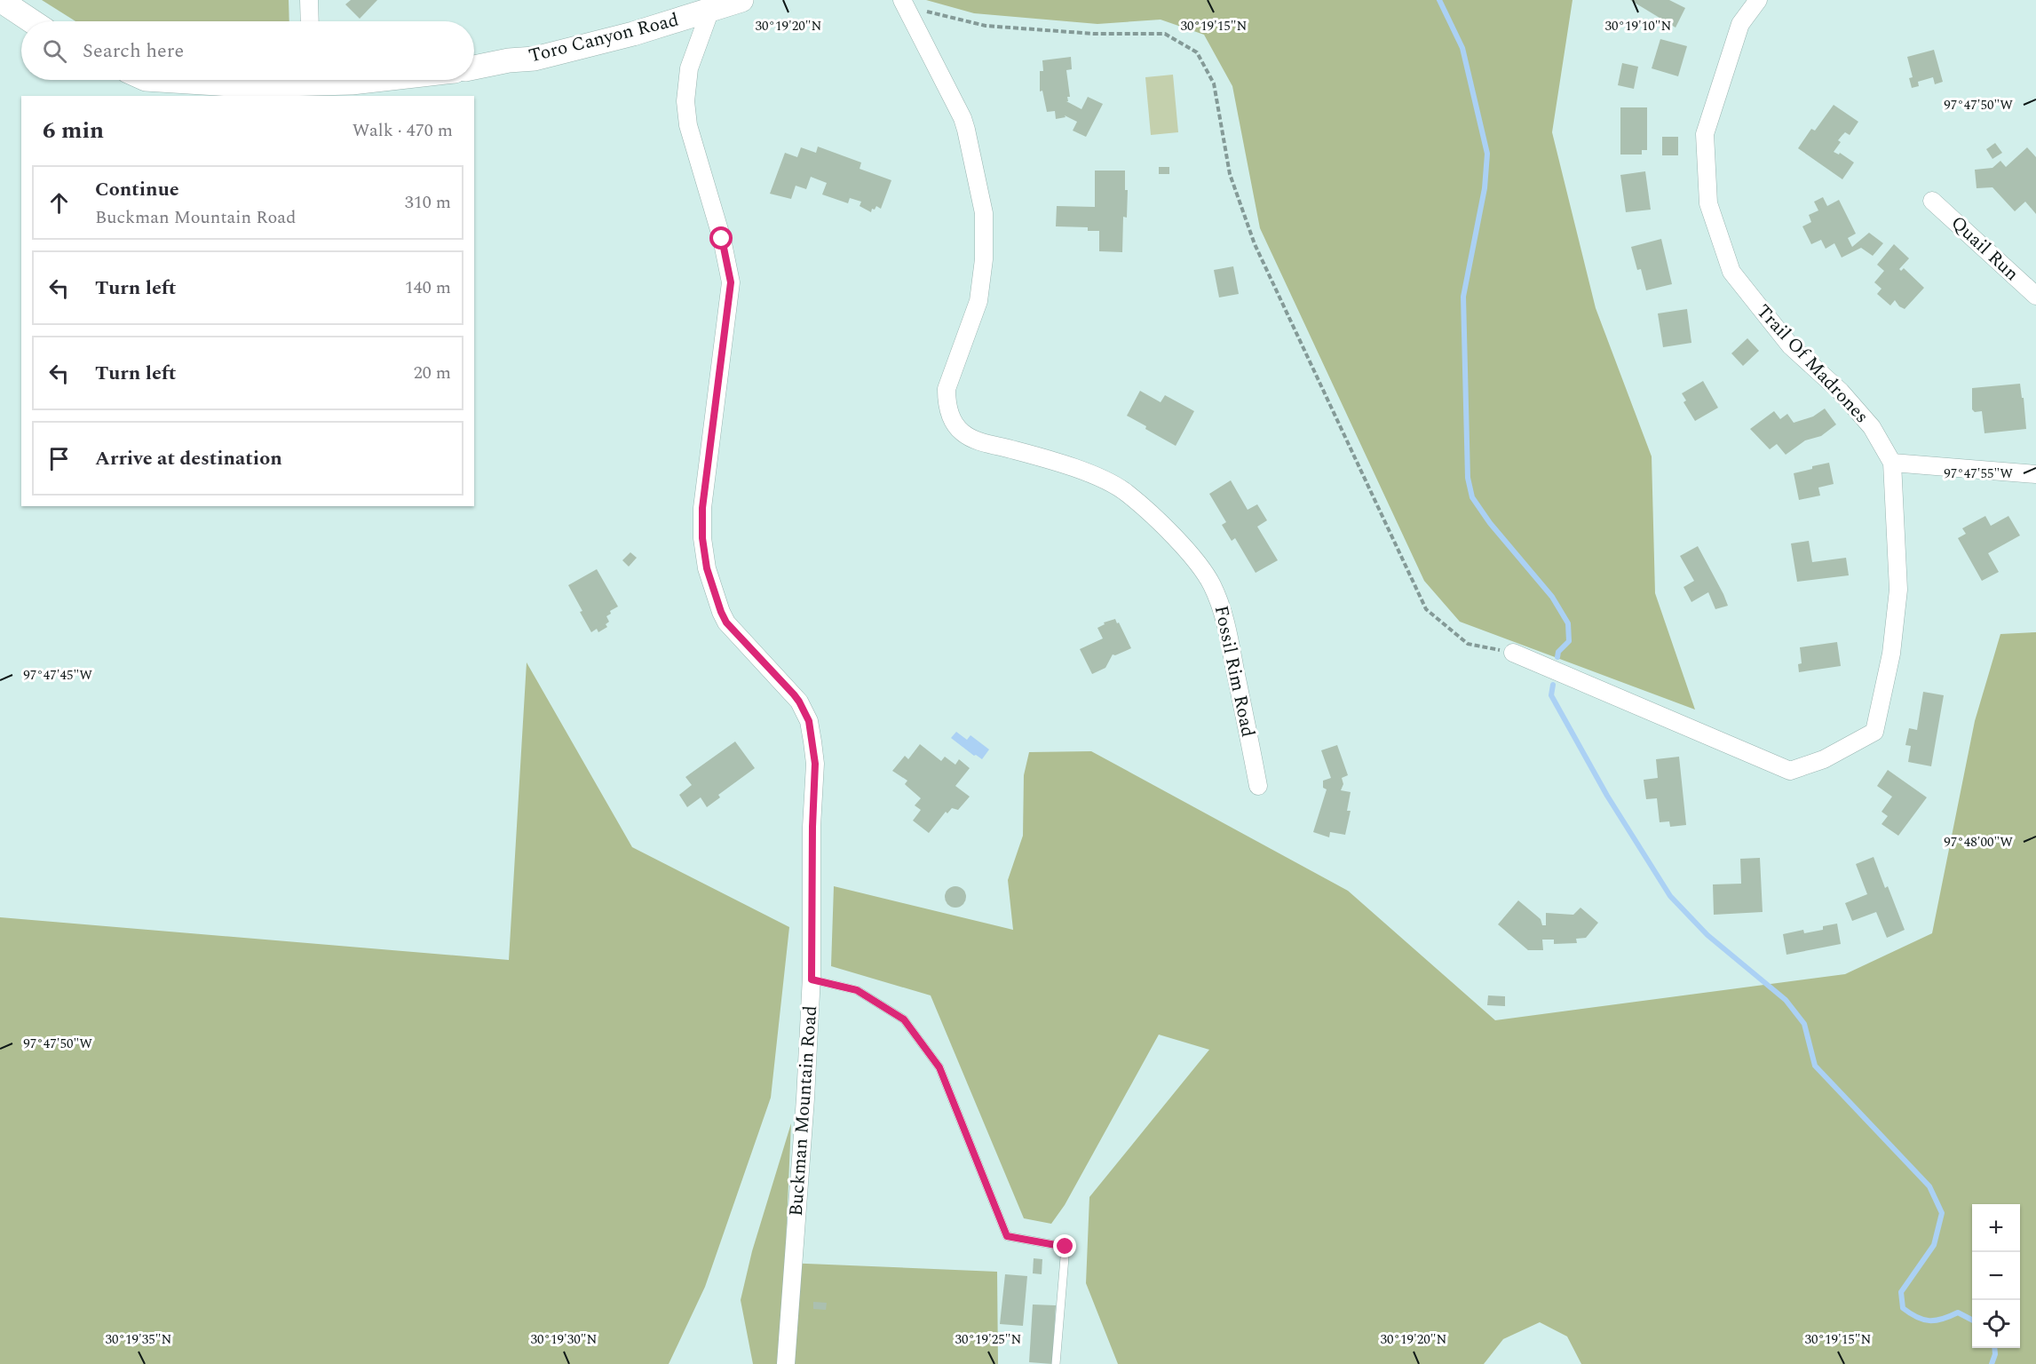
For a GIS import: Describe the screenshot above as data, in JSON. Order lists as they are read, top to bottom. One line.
{"streets":{"street":["Toro Canyon Road","Quail Run","Trail Of Madrones","Fossil Rim Road","Buckman Mountain Road"]},"crossings":[["Toro Canyon Road","Buckman Mountain Road"]],"page":{"search":"Search here","heading":["6 min","Walk · 470 m"],"list":[["Continue","Buckman Mountain Road","310 m"],["Turn left","140 m"],["Turn left","20 m"],"Arrive at destination"],"map_buttons":["+","−"]},"coordinates":["30°19'20\"N","30°19'15\"N","30°19'10\"N","97°47'50\"W","97°47'55\"W","97°47'45\"W","97°48'00\"W","30°19'35\"N","30°19'30\"N","30°19'25\"N"]}
